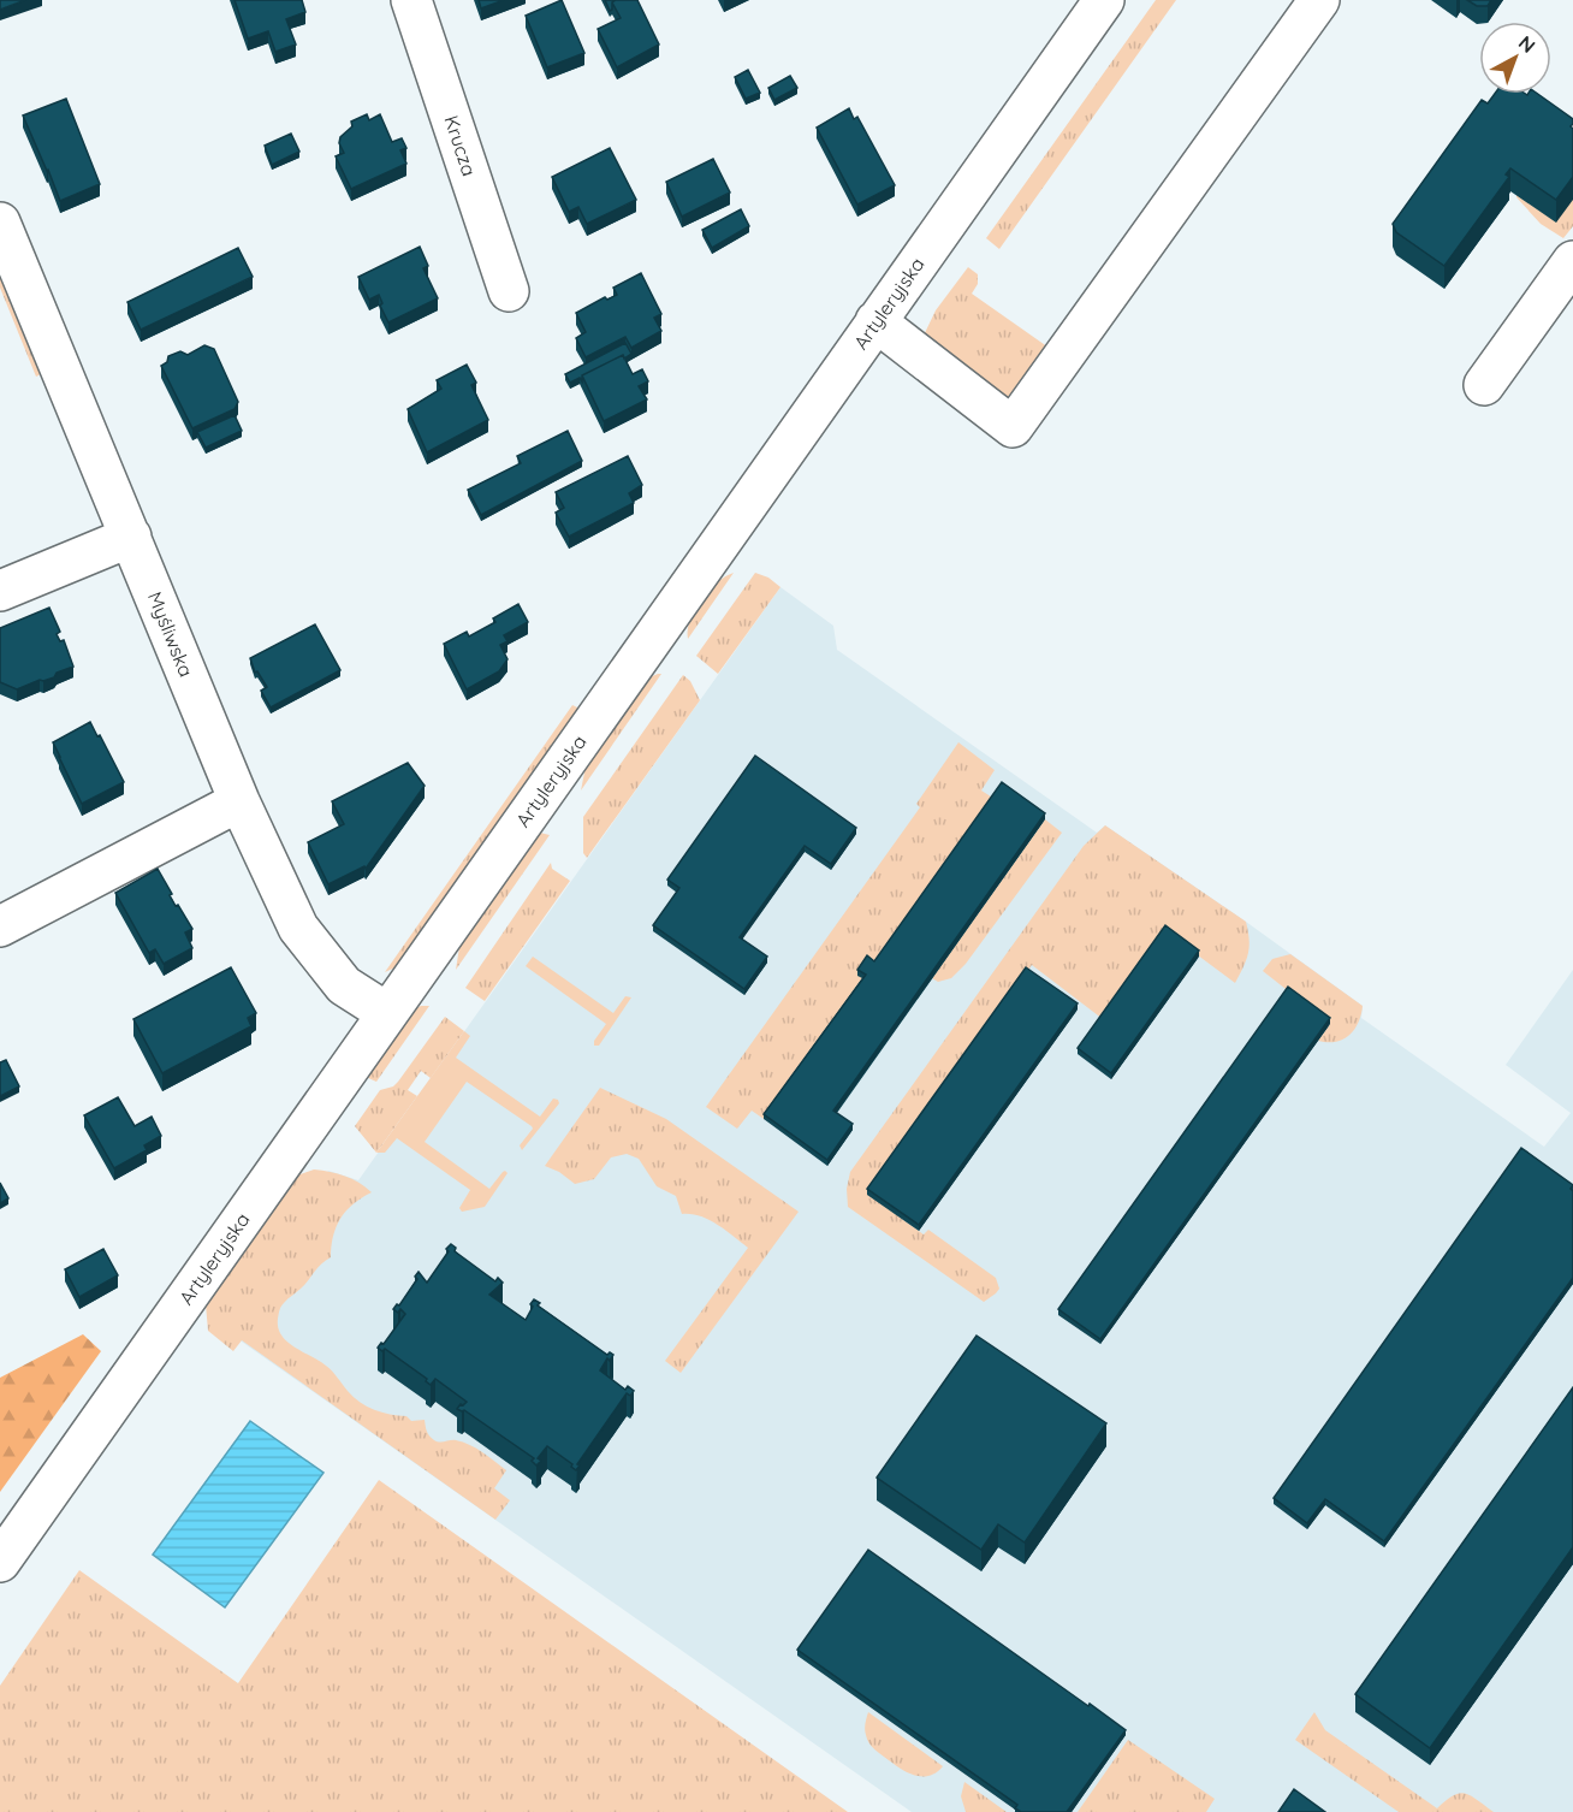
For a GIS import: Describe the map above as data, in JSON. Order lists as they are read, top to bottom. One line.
{"streets":{"street":["Krucza","Artyleryjska","Myśliwska"]},"crossings":[["Artyleryjska","Myśliwska"]],"north":"top right"}
